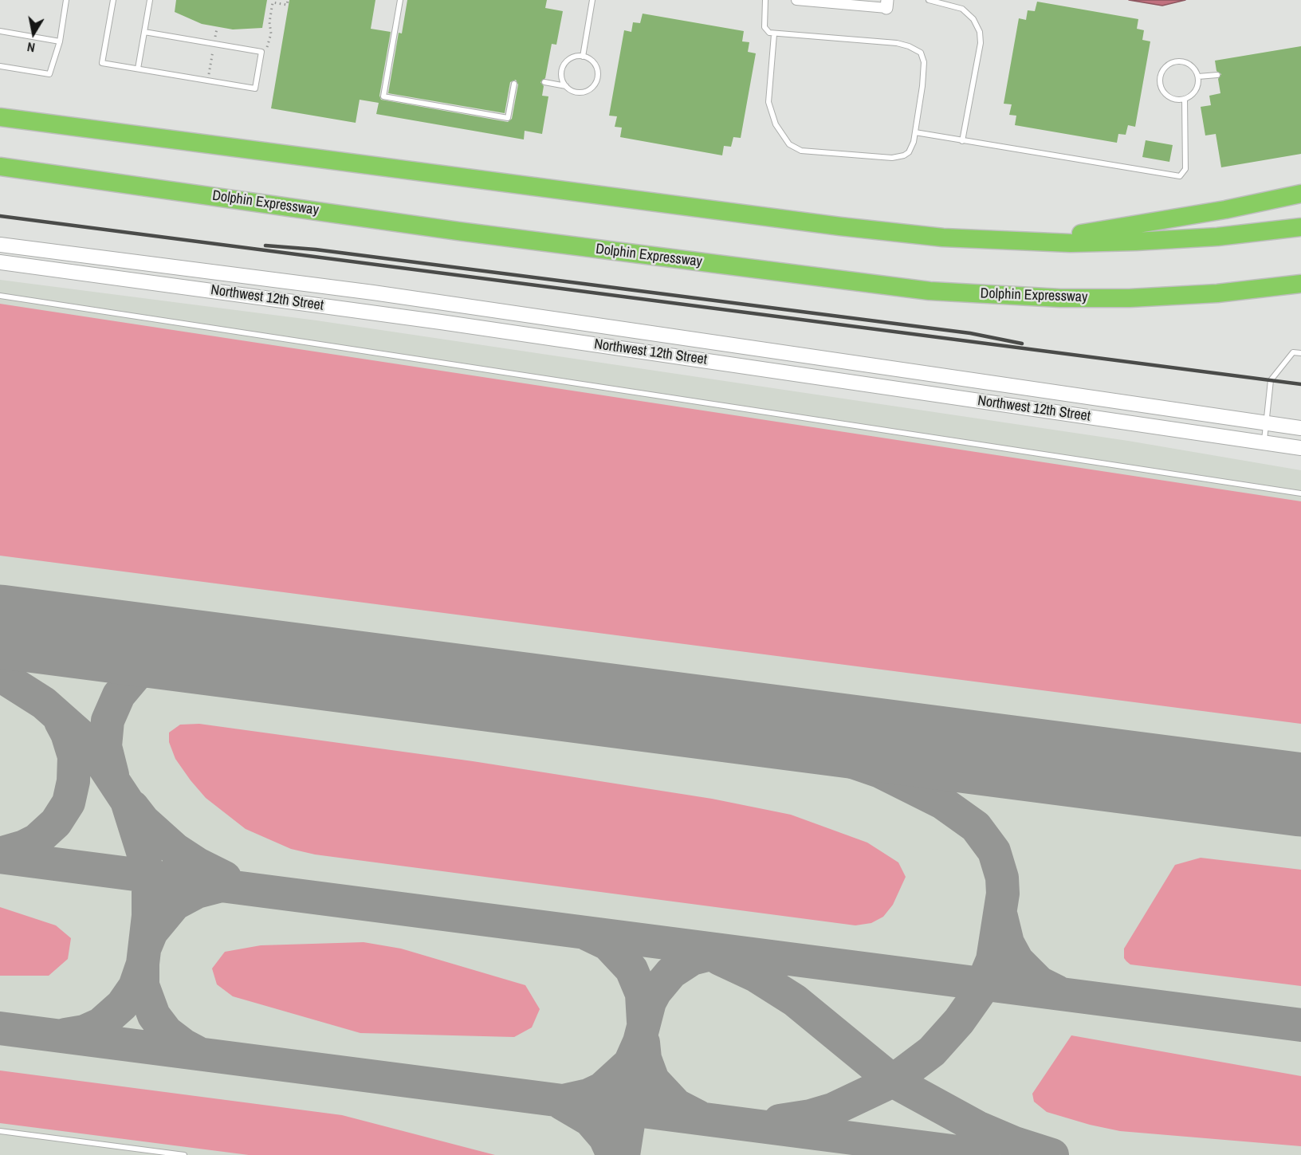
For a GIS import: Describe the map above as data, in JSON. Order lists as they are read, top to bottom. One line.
{"streets":{"highway":["Dolphin Expressway"],"main road":["Northwest 12th Street"]},"north":"bottom"}
